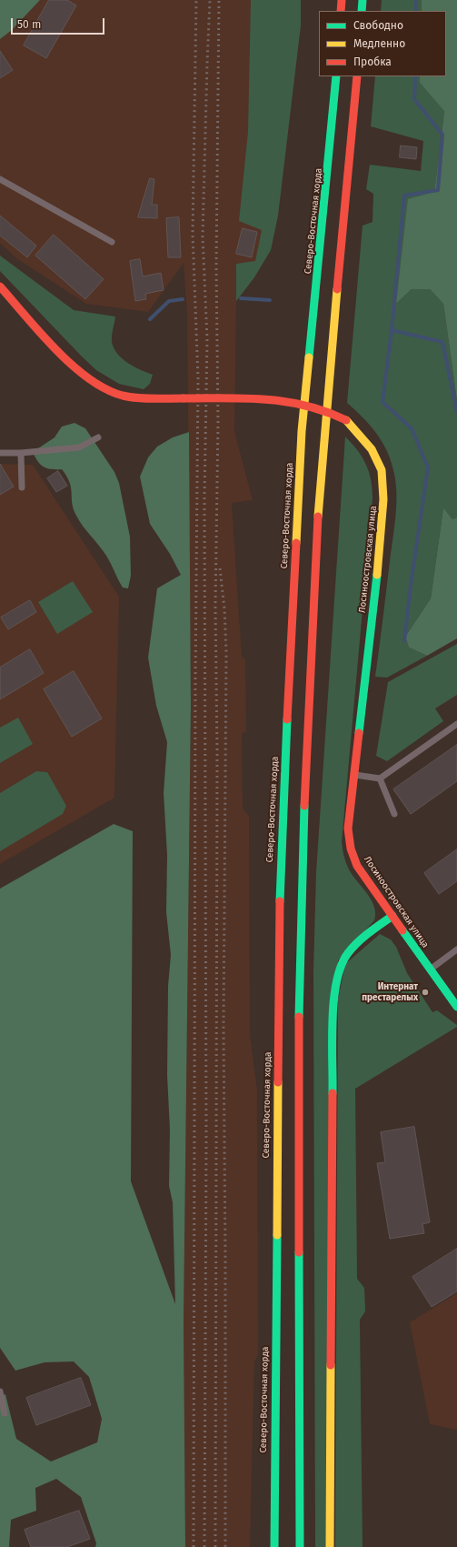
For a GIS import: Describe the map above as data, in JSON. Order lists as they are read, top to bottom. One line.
{"streets":{"main road":["Северо-Восточная хорда","Лосиноостровская улица"]},"places":["Интернат престарелых"],"legend":["Свободно","Медленно","Пробка"],"scale_bar":"50 m"}
